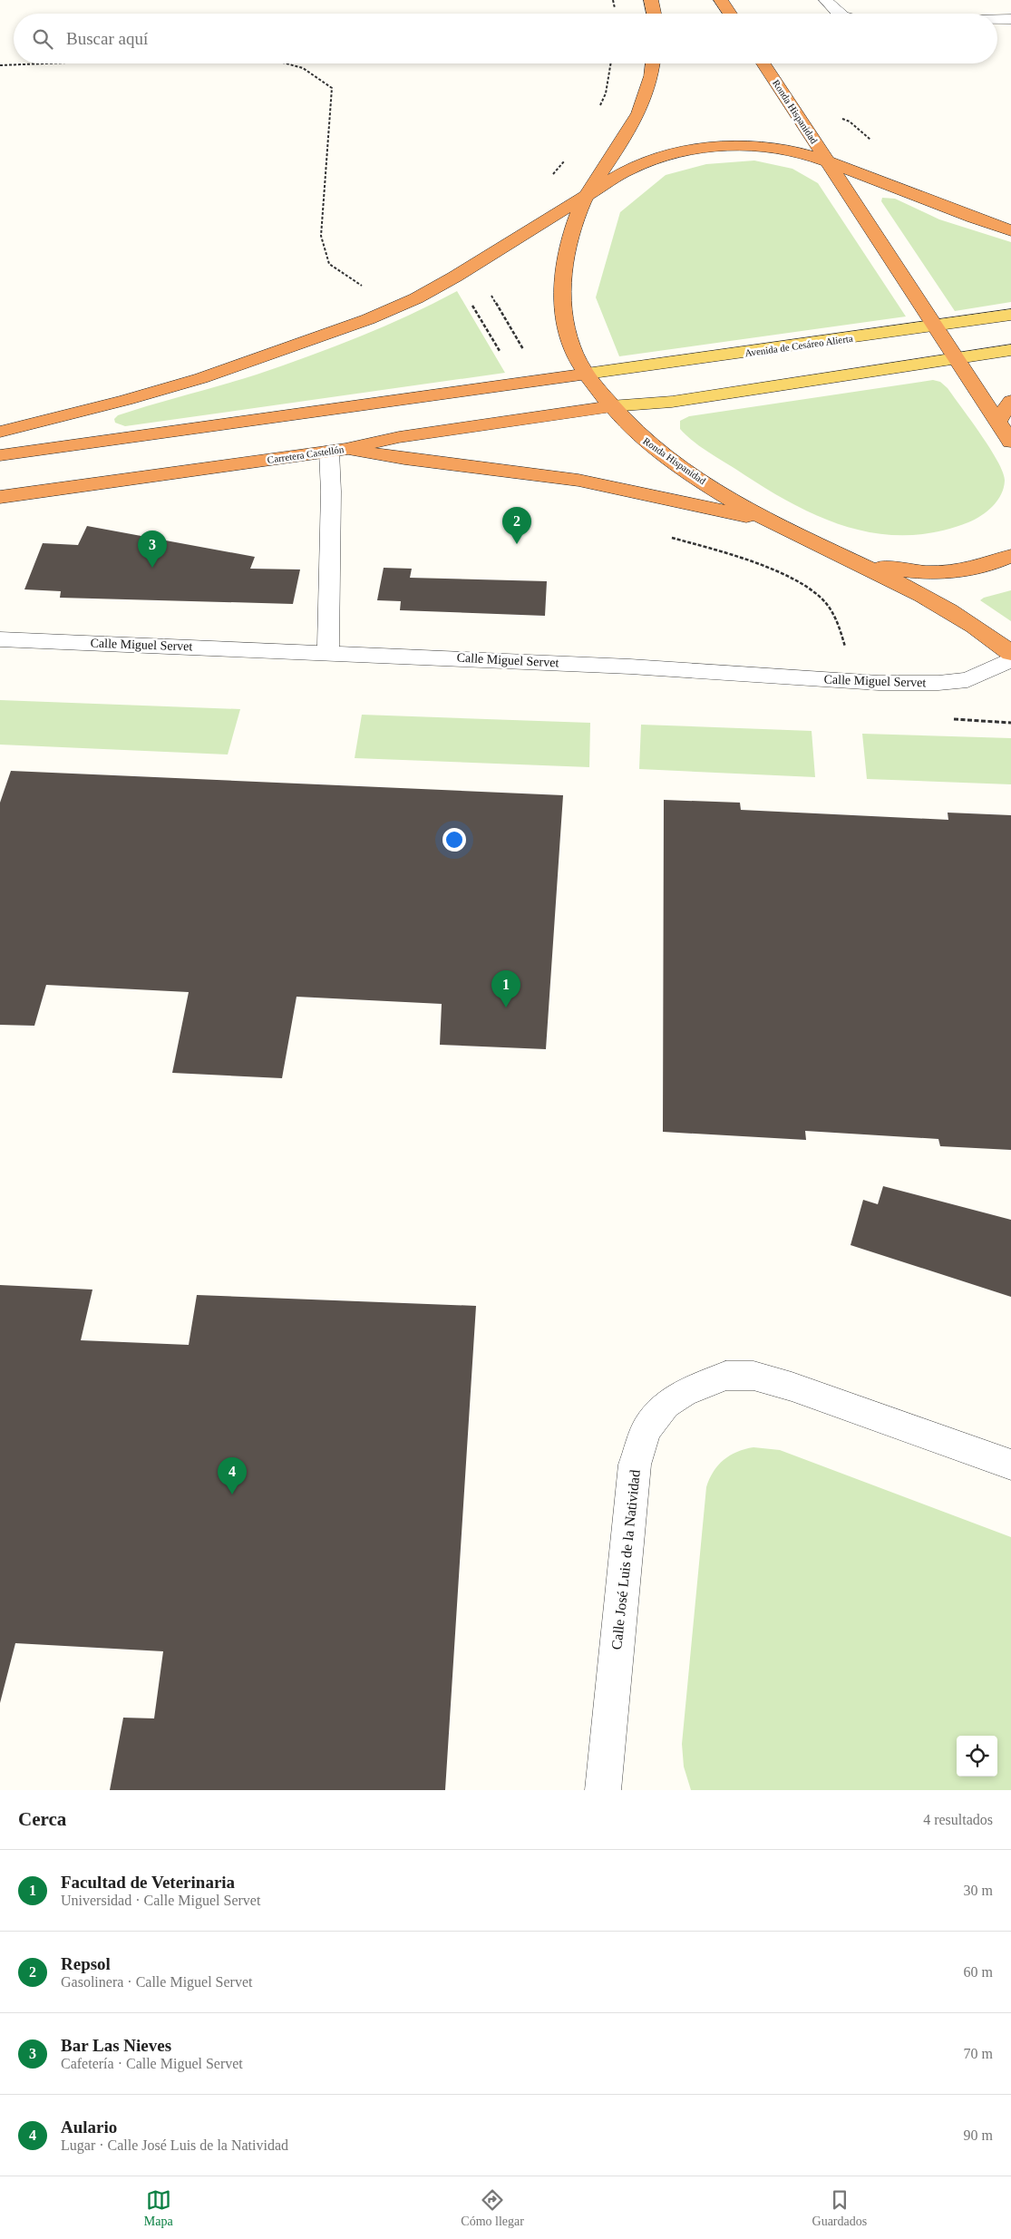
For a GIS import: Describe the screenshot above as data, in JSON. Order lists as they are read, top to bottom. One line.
{"streets":{"highway":["Ronda Hispanidad","Carretera Castellón"],"main road":["Avenida de Cesáreo Alierta"],"street":["Calle Miguel Servet","Calle José Luis de la Natividad"]},"crossings":[["Ronda Hispanidad","Avenida de Cesáreo Alierta"],["Ronda Hispanidad","Carretera Castellón"]],"page":{"search":"Buscar aquí","pins":["2","3","1","4"],"heading":["Cerca","4 resultados"],"list":[{"mark":"1","name":"Facultad de Veterinaria","note":"Universidad · Calle Miguel Servet","value":"30 m"},{"mark":"2","name":"Repsol","note":"Gasolinera · Calle Miguel Servet","value":"60 m"},{"mark":"3","name":"Bar Las Nieves","note":"Cafetería · Calle Miguel Servet","value":"70 m"},{"mark":"4","name":"Aulario","note":"Lugar · Calle José Luis de la Natividad","value":"90 m"}],"nav":["Mapa","Cómo llegar","Guardados"]}}
